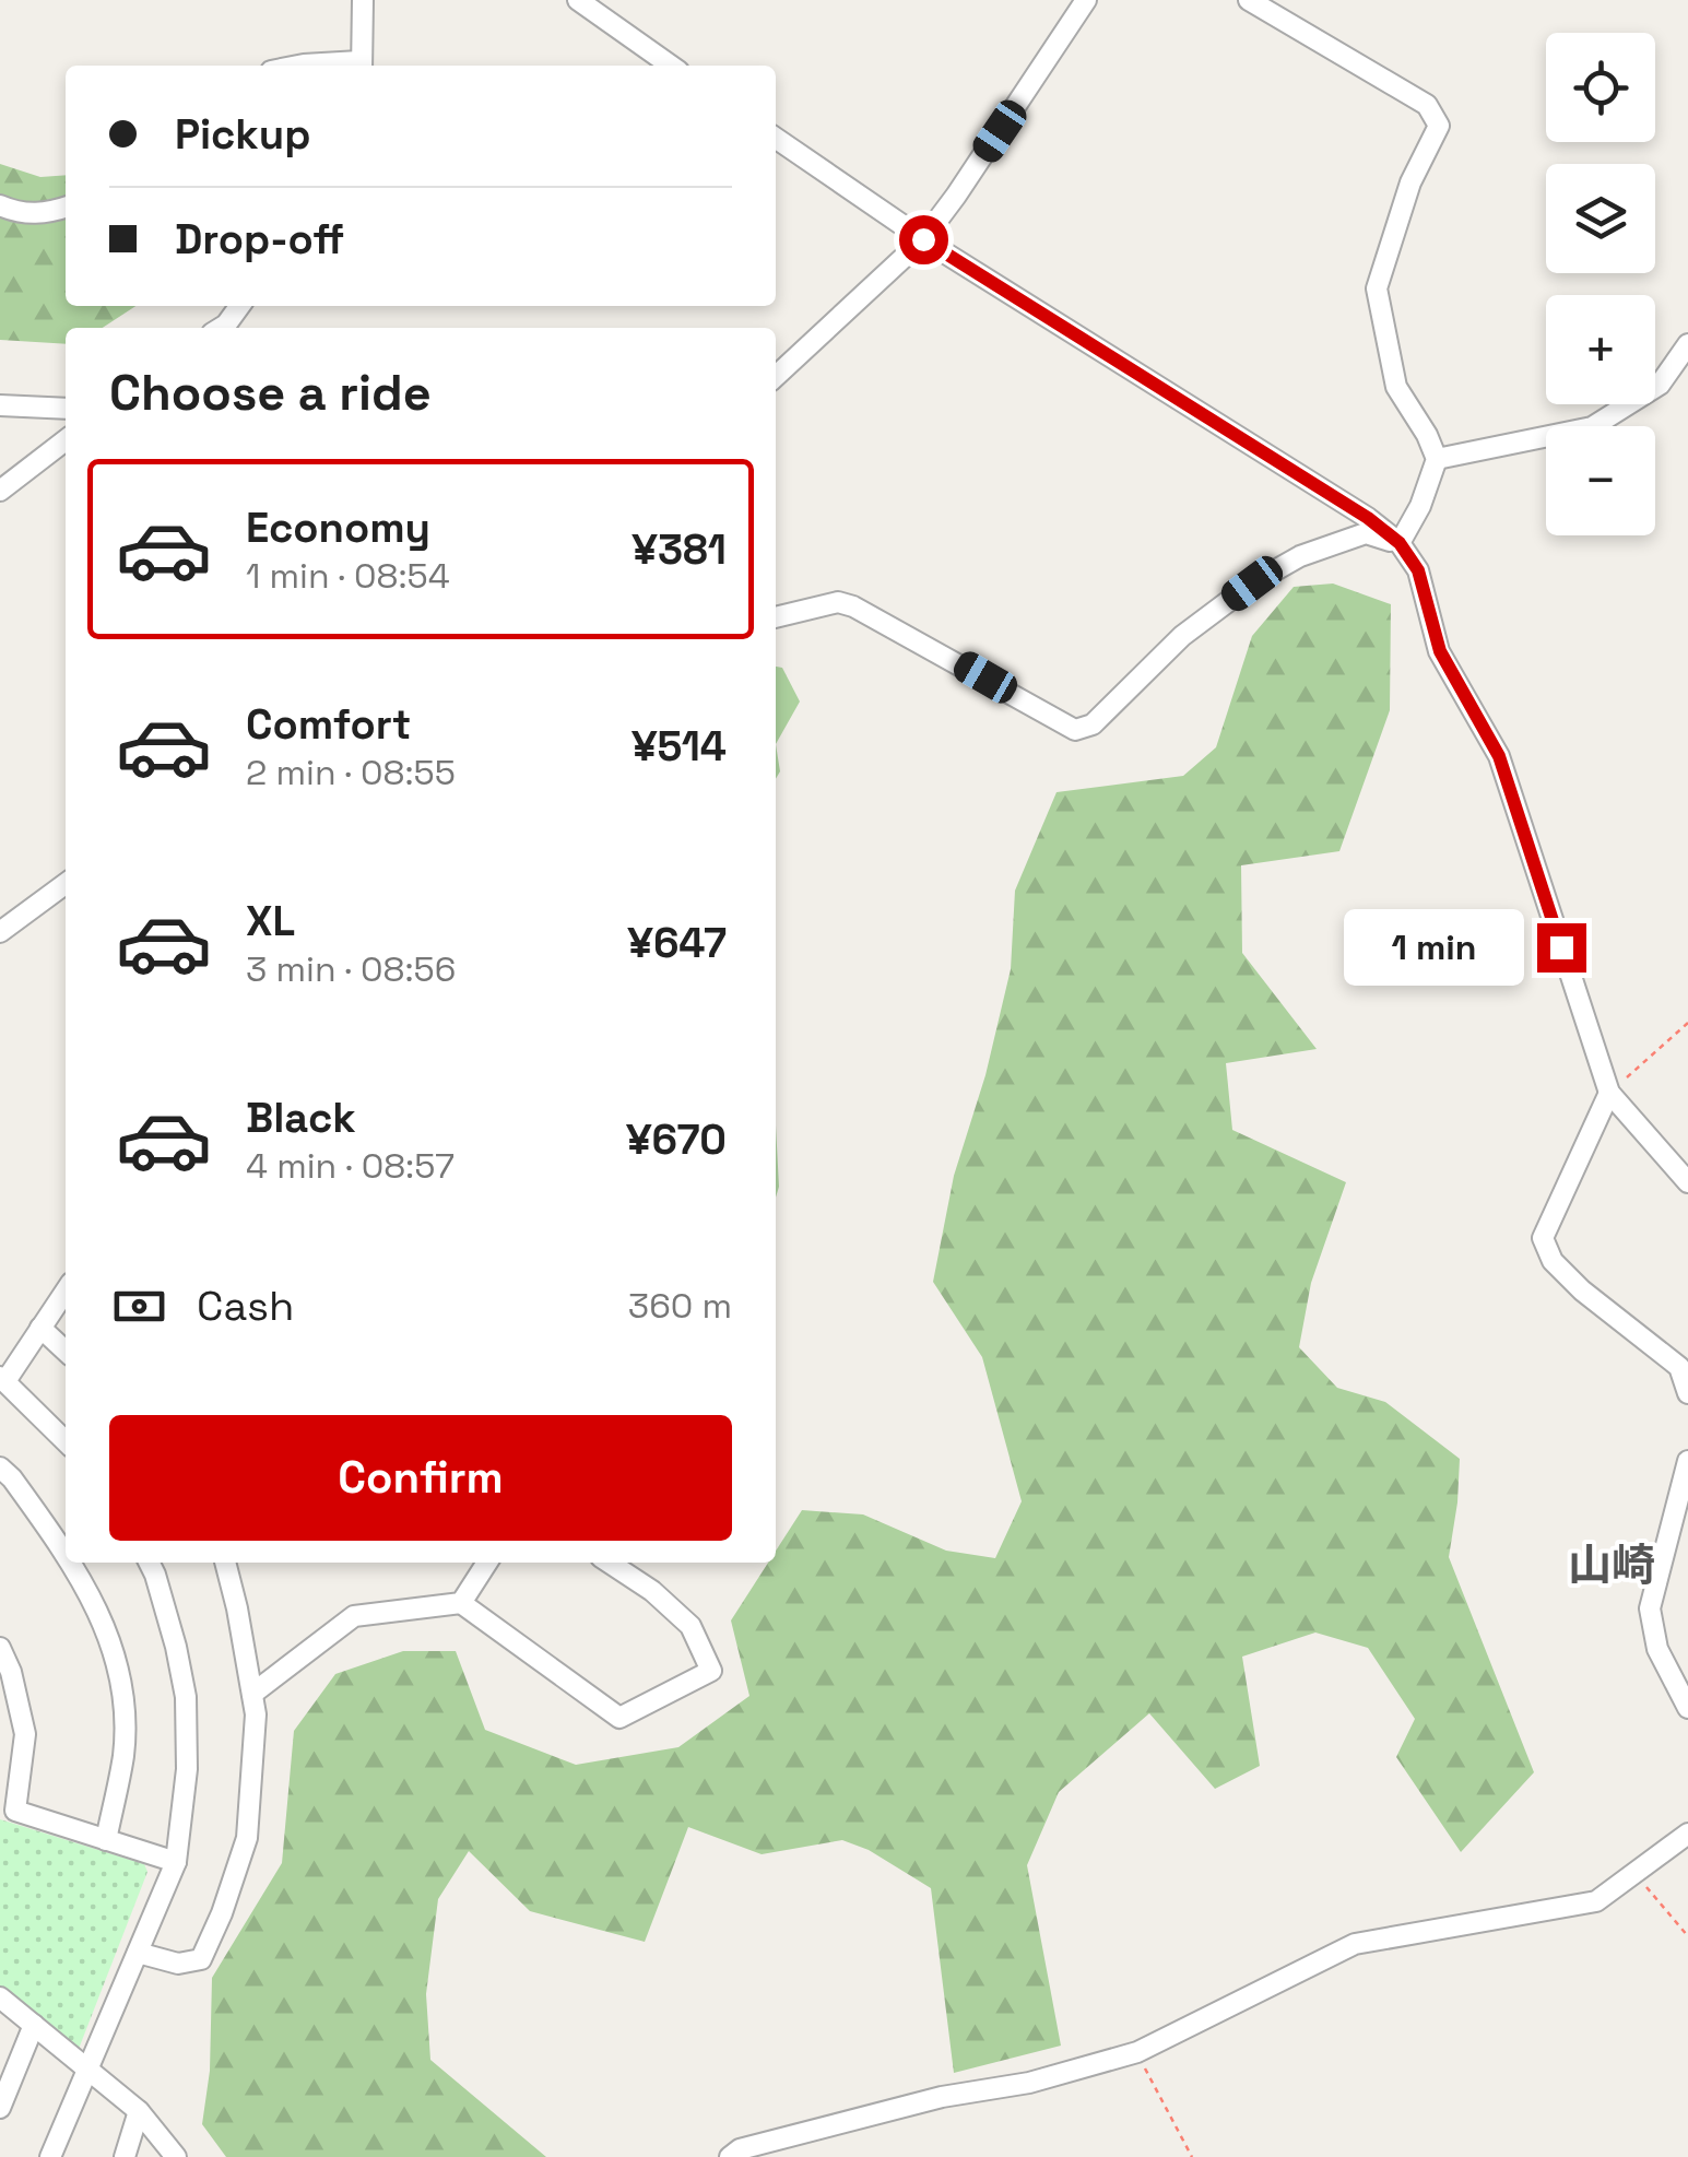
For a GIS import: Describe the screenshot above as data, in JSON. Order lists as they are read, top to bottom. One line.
{"districts":["山崎"],"page":{"map_buttons":["+","−"],"banner":["Pickup","Drop-off"],"heading":"Choose a ride","list":[{"name":"Economy","note":"1 min · 08:54","value":"¥381"},{"name":"Comfort","note":"2 min · 08:55","value":"¥514"},{"name":"XL","note":"3 min · 08:56","value":"¥647"},{"name":"Black","note":"4 min · 08:57","value":"¥670"}],"bubble":"1 min","pay":["Cash","360 m"],"buttons":"Confirm"}}
